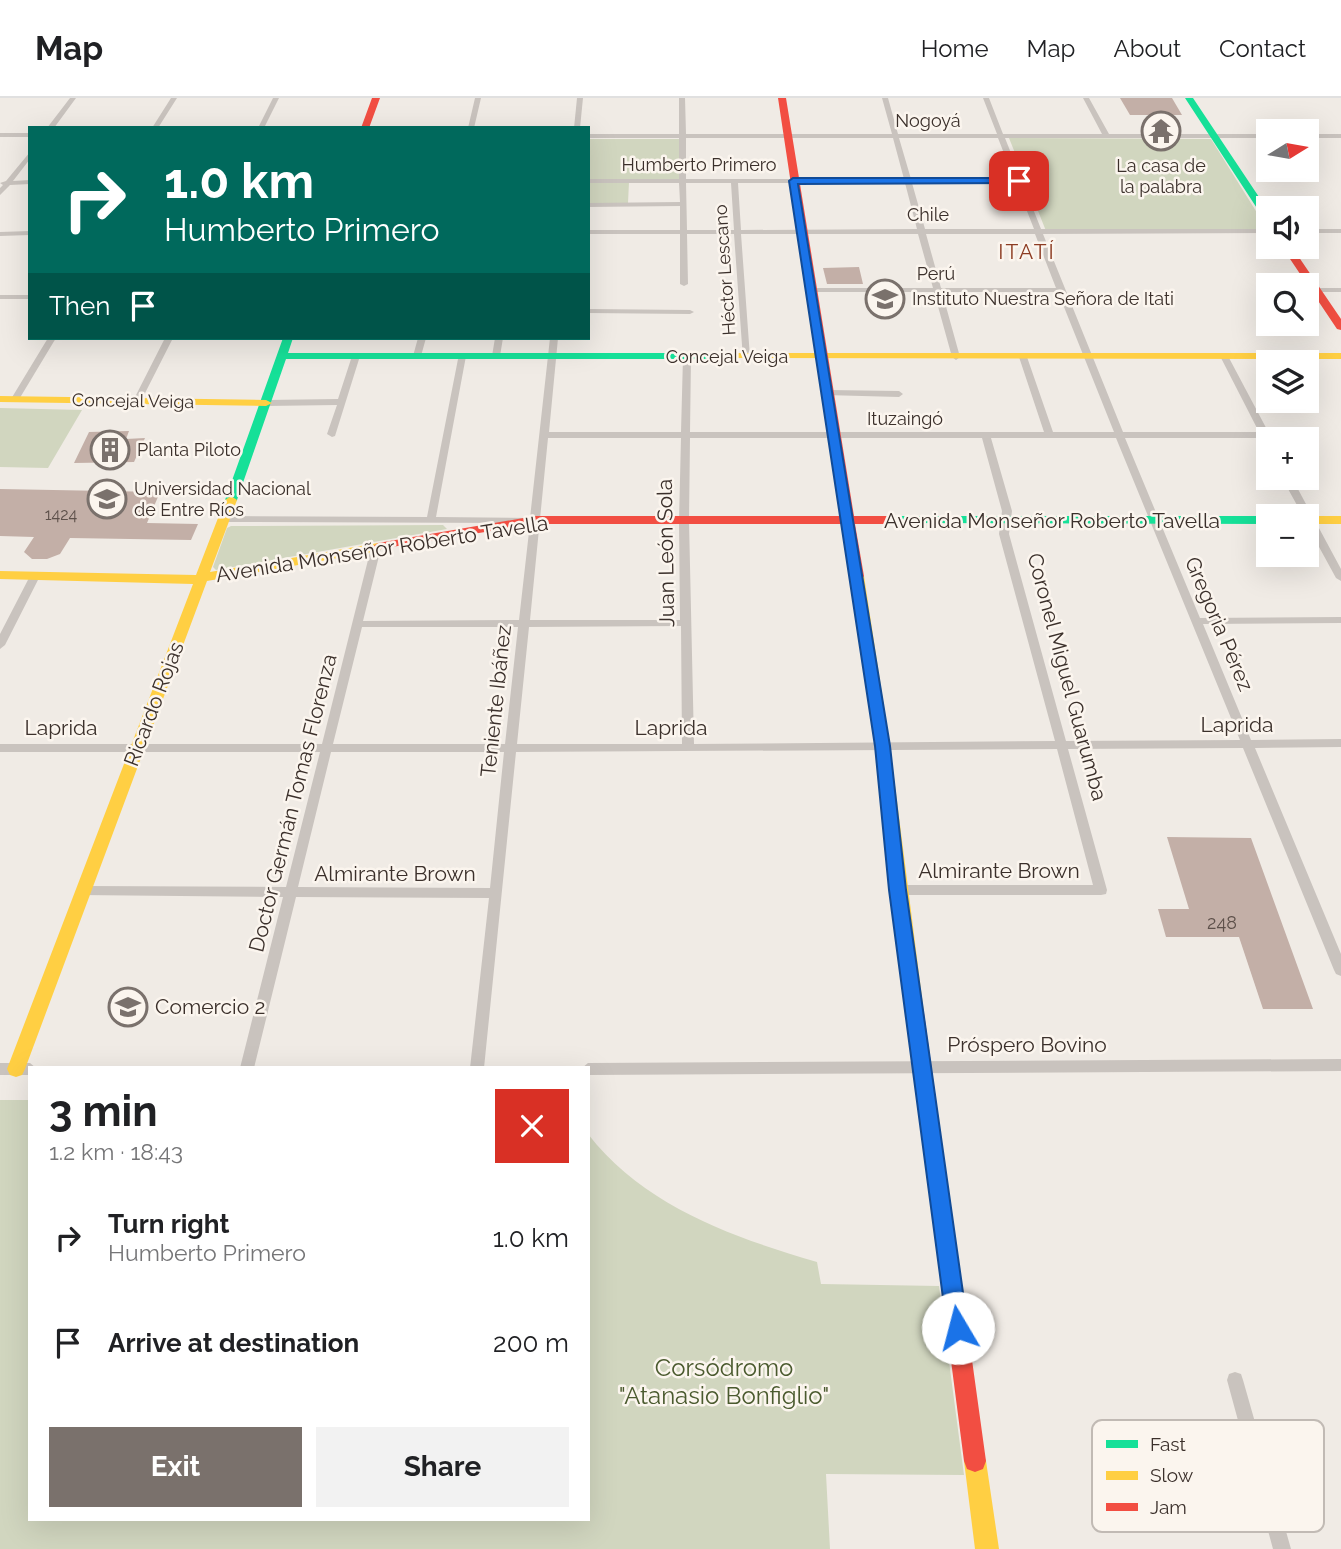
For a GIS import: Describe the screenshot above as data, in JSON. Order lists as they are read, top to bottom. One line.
{"streets":{"street":["Nogoyá","Humberto Primero","Chile","Héctor Lescano","Perú","Concejal Veiga","Ituzaingó","Avenida Monseñor Roberto Tavella","Juan León Sola","Gregoria Pérez","Coronel Miguel Guarumba","Teniente Ibáñez","Ricardo Rojas","Laprida","Doctor Germán Tomas Florenza","Almirante Brown","Próspero Bovino"]},"crossings":[["Nogoyá","Gregoria Pérez"],["Humberto Primero","Héctor Lescano"],["Humberto Primero","Gregoria Pérez"],["Chile","Héctor Lescano"],["Chile","Gregoria Pérez"],["Héctor Lescano","Concejal Veiga"],["Perú","Gregoria Pérez"],["Concejal Veiga","Juan León Sola"],["Concejal Veiga","Gregoria Pérez"],["Concejal Veiga","Teniente Ibáñez"],["Concejal Veiga","Ricardo Rojas"],["Ituzaingó","Juan León Sola"],["Ituzaingó","Gregoria Pérez"],["Ituzaingó","Coronel Miguel Guarumba"],["Ituzaingó","Teniente Ibáñez"],["Avenida Monseñor Roberto Tavella","Juan León Sola"],["Avenida Monseñor Roberto Tavella","Gregoria Pérez"],["Avenida Monseñor Roberto Tavella","Coronel Miguel Guarumba"],["Avenida Monseñor Roberto Tavella","Teniente Ibáñez"],["Avenida Monseñor Roberto Tavella","Ricardo Rojas"],["Avenida Monseñor Roberto Tavella","Doctor Germán Tomas Florenza"],["Juan León Sola","Laprida"],["Gregoria Pérez","Laprida"],["Coronel Miguel Guarumba","Laprida"],["Coronel Miguel Guarumba","Almirante Brown"],["Teniente Ibáñez","Laprida"],["Teniente Ibáñez","Almirante Brown"],["Ricardo Rojas","Laprida"],["Ricardo Rojas","Almirante Brown"],["Laprida","Doctor Germán Tomas Florenza"],["Doctor Germán Tomas Florenza","Almirante Brown"]],"districts":["ITATÍ"],"parks":["Corsódromo \"Atanasio Bonfiglio\""],"places":{"temple":["La casa de la palabra"],"school or university":["Instituto Nuestra Señora de Itati","Universidad Nacional de Entre Ríos","Comercio 2"],"building":["Planta Piloto"]},"house_numbers":["1424","248"],"legend":["Fast","Slow","Jam"],"north":"right","page":{"header":"Map","nav":["Home","Map","About","Contact"],"map_buttons":["+","−"],"turn":["1.0 km","Humberto Primero"],"then":"Then","heading":["3 min","1.2 km · 18:43"],"list":[{"name":"Turn right","note":"Humberto Primero","value":"1.0 km"},{"name":"Arrive at destination","value":"200 m"}],"buttons":["Exit","Share"]}}
